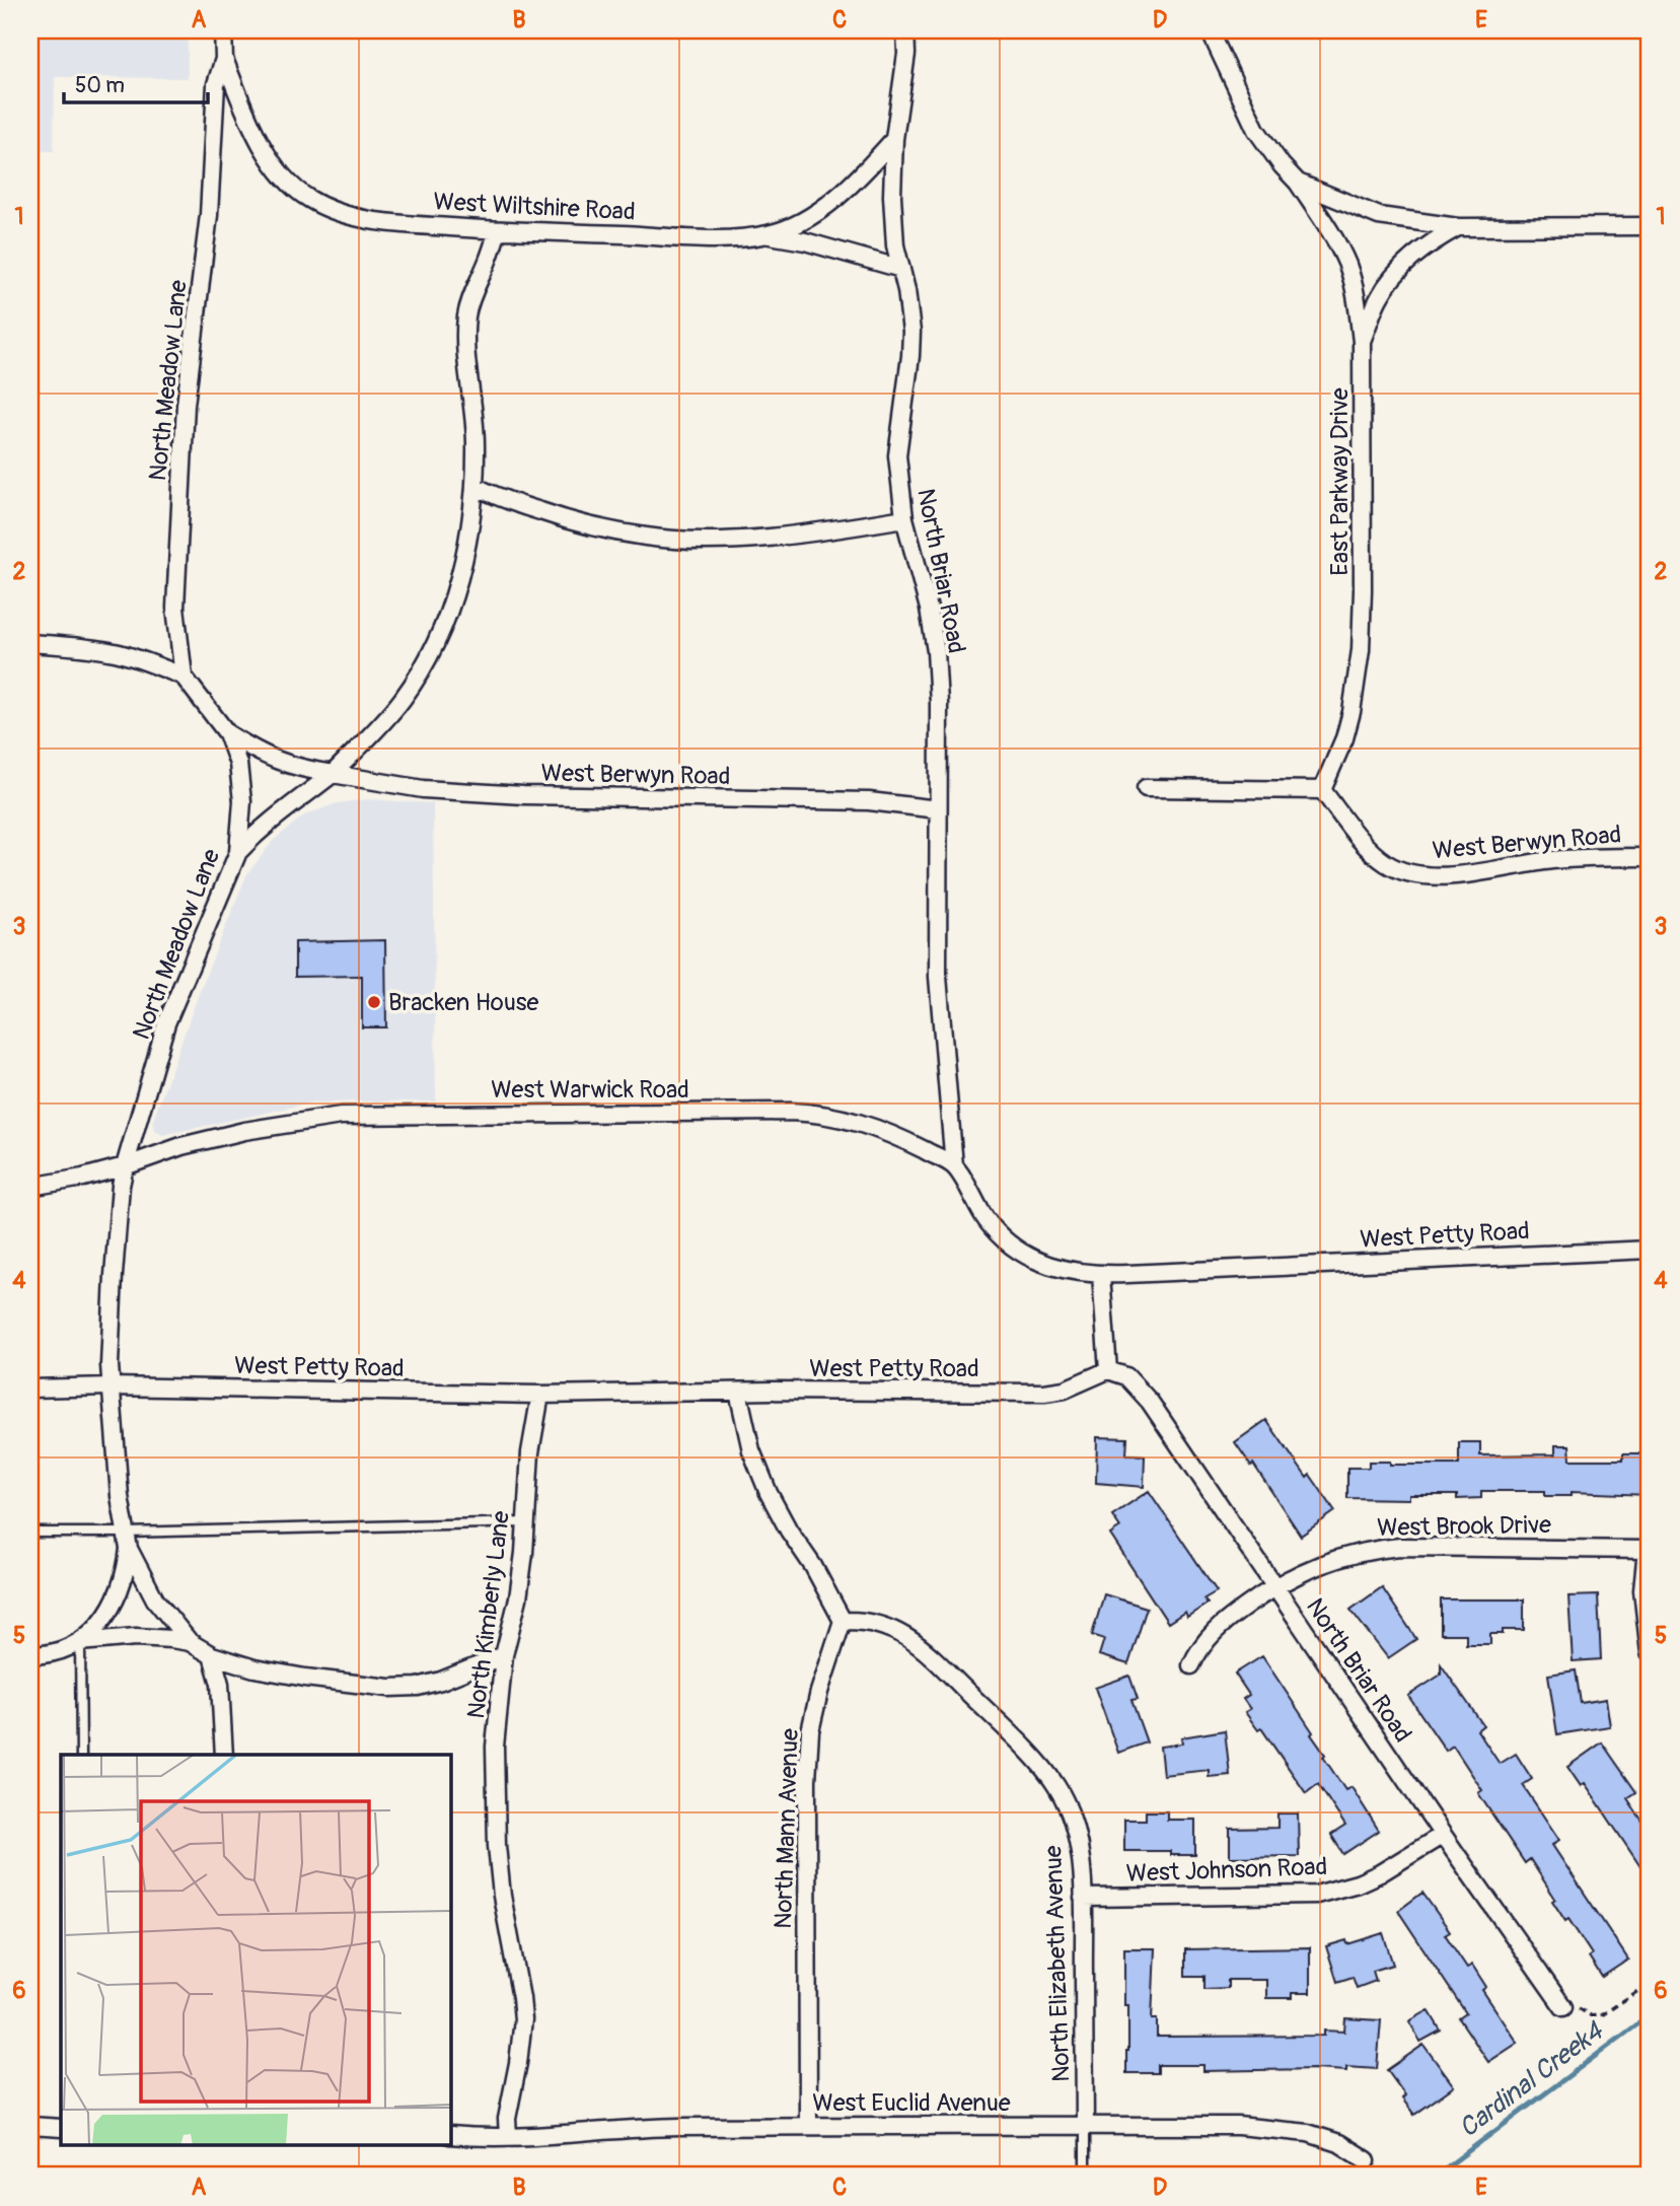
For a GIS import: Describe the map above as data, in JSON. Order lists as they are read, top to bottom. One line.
{"streets":{"street":["West Wiltshire Road","North Meadow Lane","East Parkway Drive","North Briar Road","West Berwyn Road","West Warwick Road","West Petty Road","West Brook Drive","North Kimberly Lane","North Mann Avenue","West Johnson Road","North Elizabeth Avenue","West Euclid Avenue"]},"crossings":[["West Wiltshire Road","North Meadow Lane"],["West Wiltshire Road","North Briar Road"],["North Meadow Lane","West Berwyn Road"],["North Meadow Lane","West Warwick Road"],["North Meadow Lane","West Petty Road"],["East Parkway Drive","West Berwyn Road"],["North Briar Road","West Berwyn Road"],["North Briar Road","West Warwick Road"],["North Briar Road","West Petty Road"],["North Briar Road","West Brook Drive"],["North Briar Road","West Johnson Road"],["West Petty Road","North Kimberly Lane"],["North Kimberly Lane","West Euclid Avenue"],["North Mann Avenue","North Elizabeth Avenue"],["North Mann Avenue","West Euclid Avenue"],["West Johnson Road","North Elizabeth Avenue"],["North Elizabeth Avenue","West Euclid Avenue"]],"water":["Cardinal Creek4"],"places":["Bracken House"],"scale_bar":"50 m","grid":{"columns":["A","B","C","D","E"],"rows":["1","2","3","4","5","6"]}}
